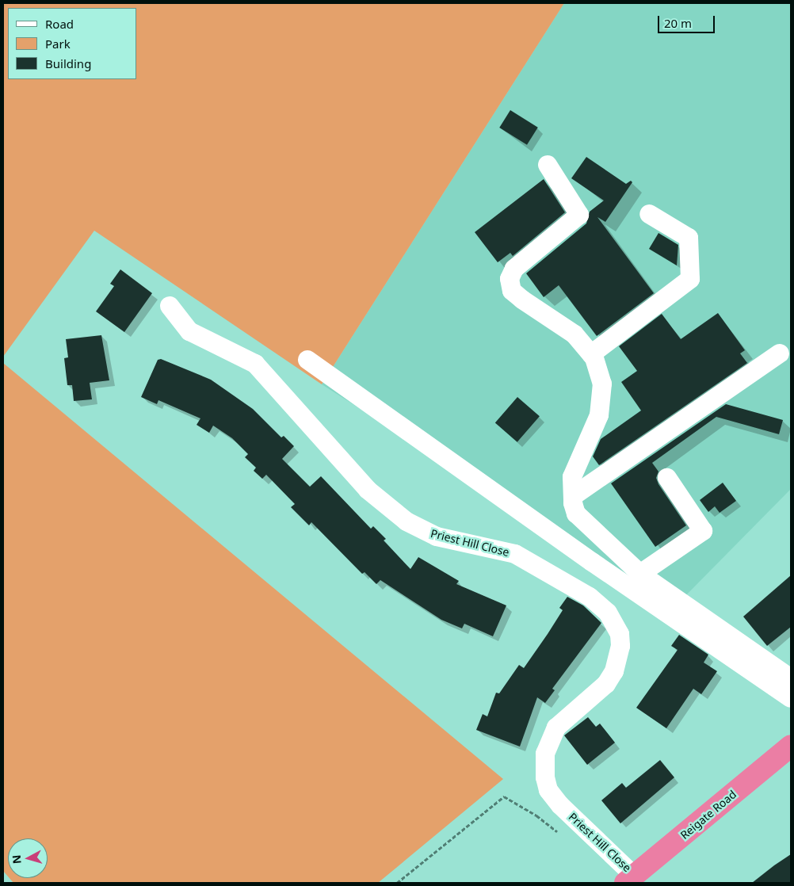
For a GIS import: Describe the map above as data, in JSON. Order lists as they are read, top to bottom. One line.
{"streets":{"highway":["Reigate Road"],"street":["Priest Hill Close"]},"crossings":[["Priest Hill Close","Reigate Road"]],"legend":["Road","Park","Building"],"scale_bar":"20 m","north":"left"}
